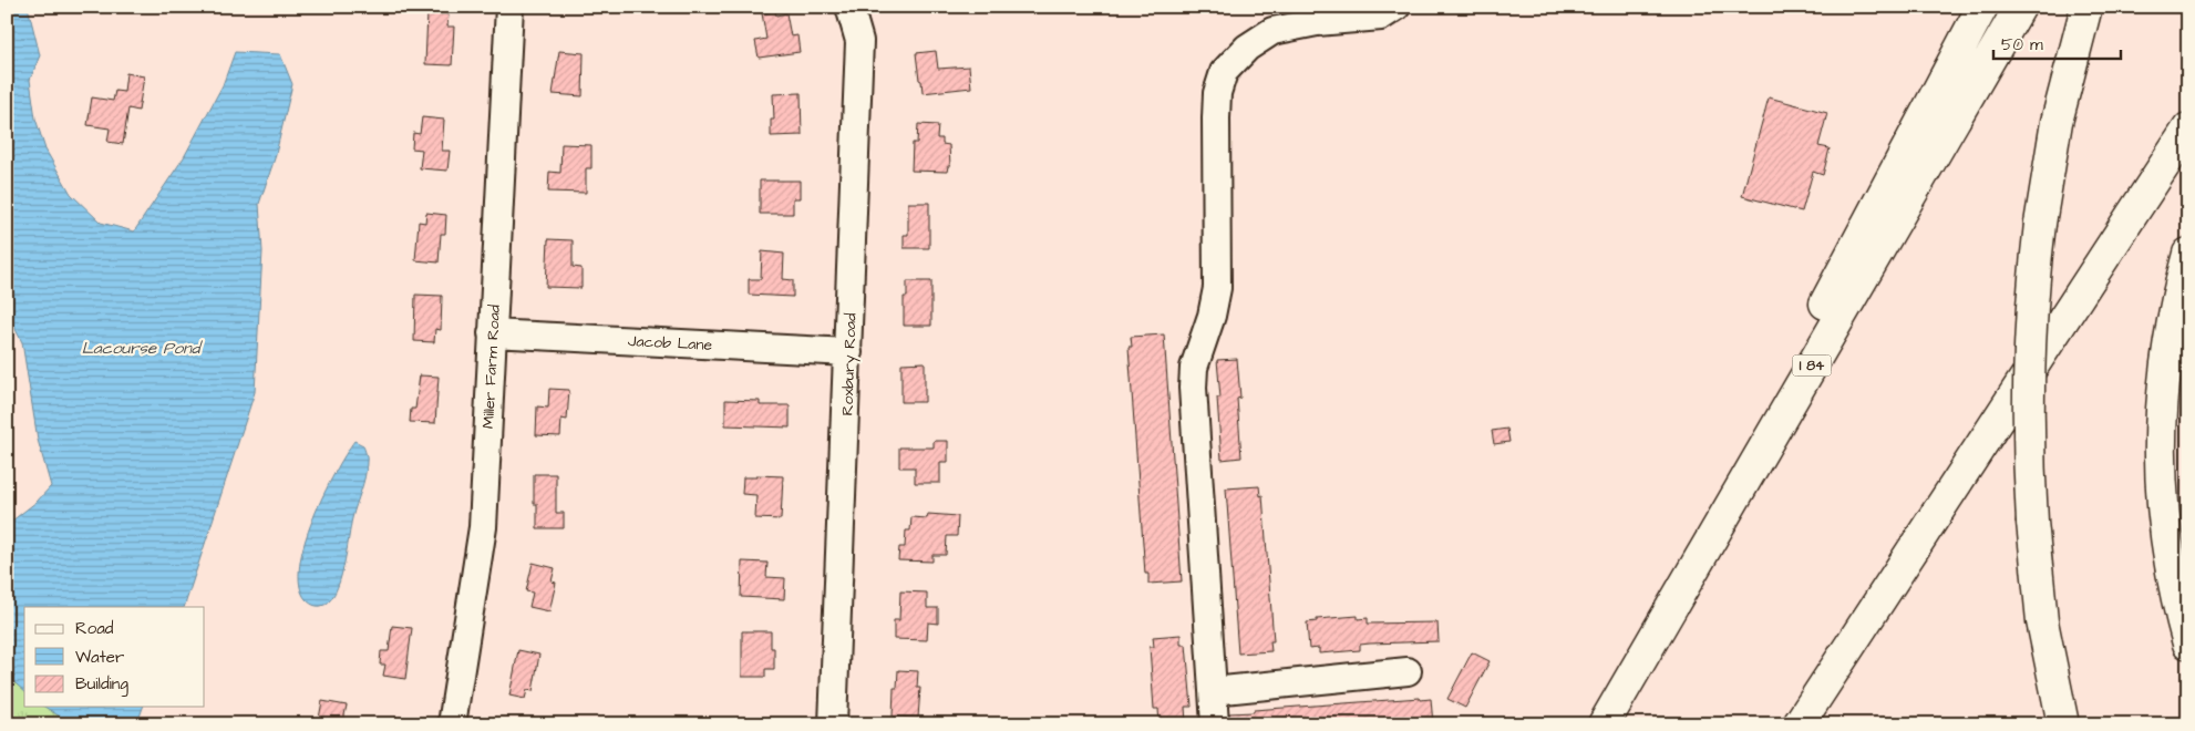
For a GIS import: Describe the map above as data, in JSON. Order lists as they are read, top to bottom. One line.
{"streets":{"highway":["I 84"],"street":["Jacob Lane","Roxbury Road","Miller Farm Road"]},"crossings":[["Jacob Lane","Roxbury Road"],["Jacob Lane","Miller Farm Road"]],"water":["Lacourse Pond"],"legend":["Road","Water","Building"],"scale_bar":"50 m"}
